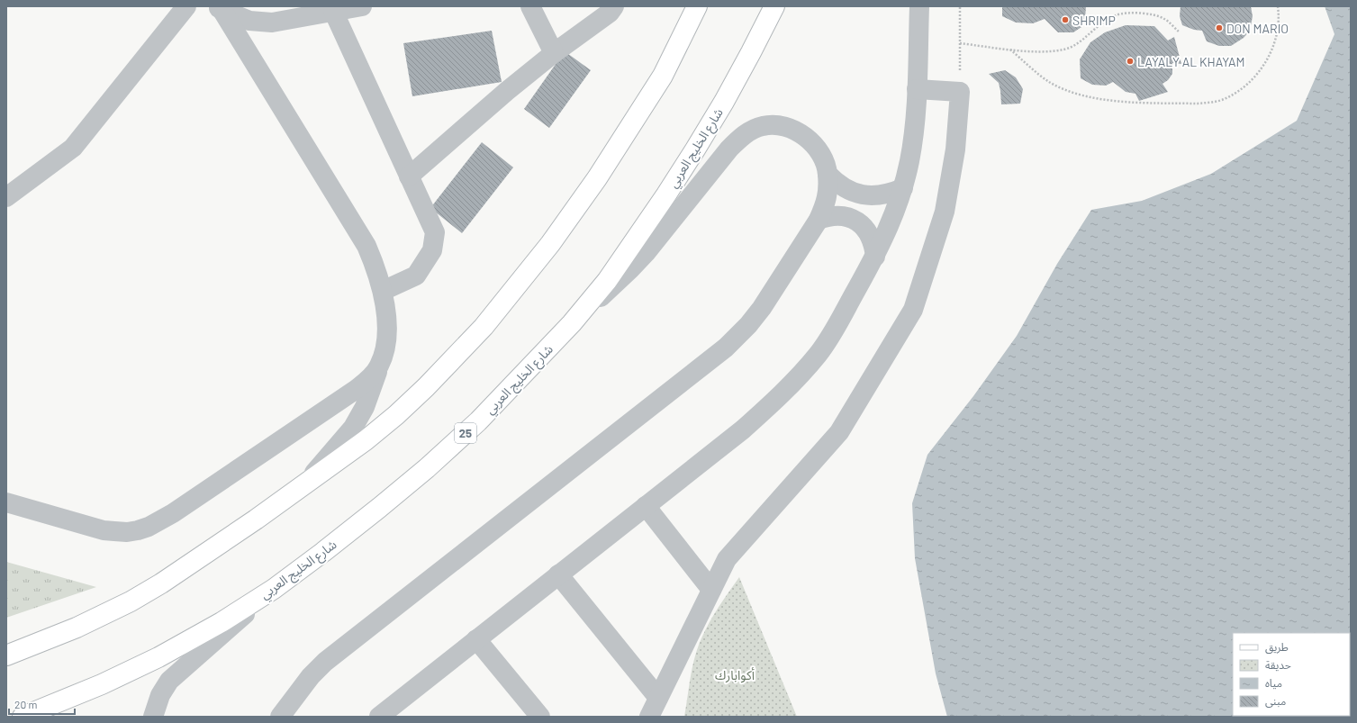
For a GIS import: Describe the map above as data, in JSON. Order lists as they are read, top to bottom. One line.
{"streets":{"main road":["شارع الخليج العربي","25"]},"parks":["أكوابارك"],"places":["SHRIMP","DON MARIO","LAYALY AL KHAYAM"],"legend":["طريق","حديقة","مياه","مبنى"],"scale_bar":"20 m"}
